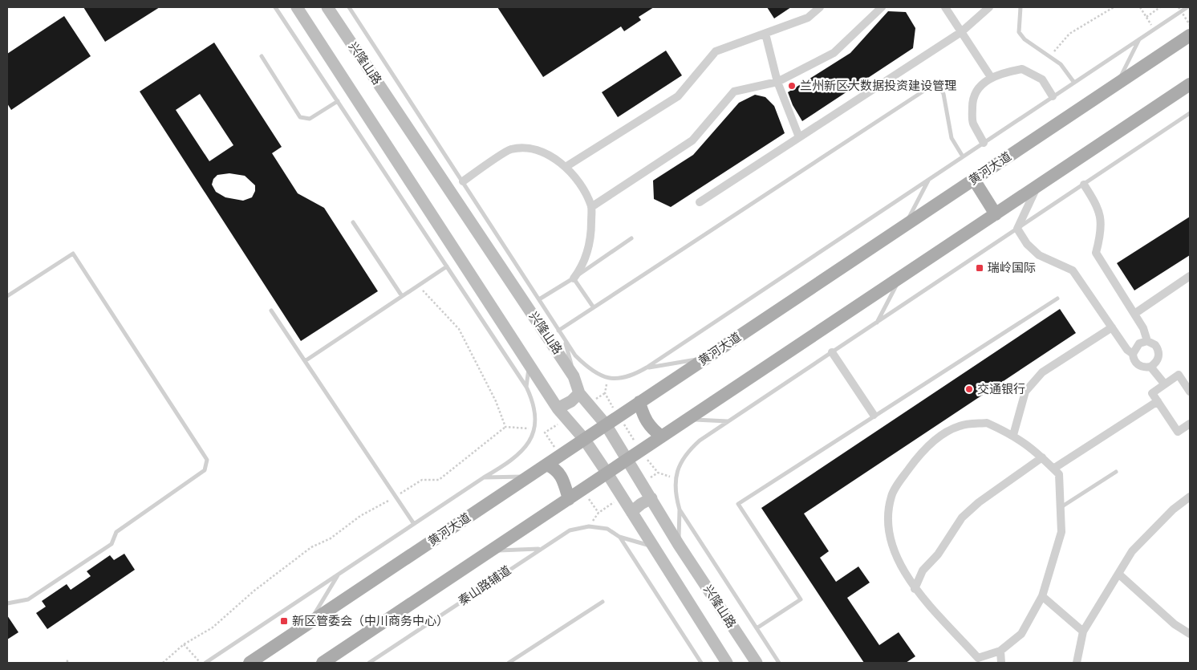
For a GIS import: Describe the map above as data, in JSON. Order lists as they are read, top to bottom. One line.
{"streets":{"main road":["黄河大道"],"street":["兴隆山路"],"lane":["秦山路辅道"]},"crossings":[["兴隆山路","黄河大道"],["兴隆山路","秦山路辅道"]],"places":{"other":["兰州新区大数据投资建设管理","交通银行"],"transit":["瑞岭国际","新区管委会（中川商务中心）"]}}
